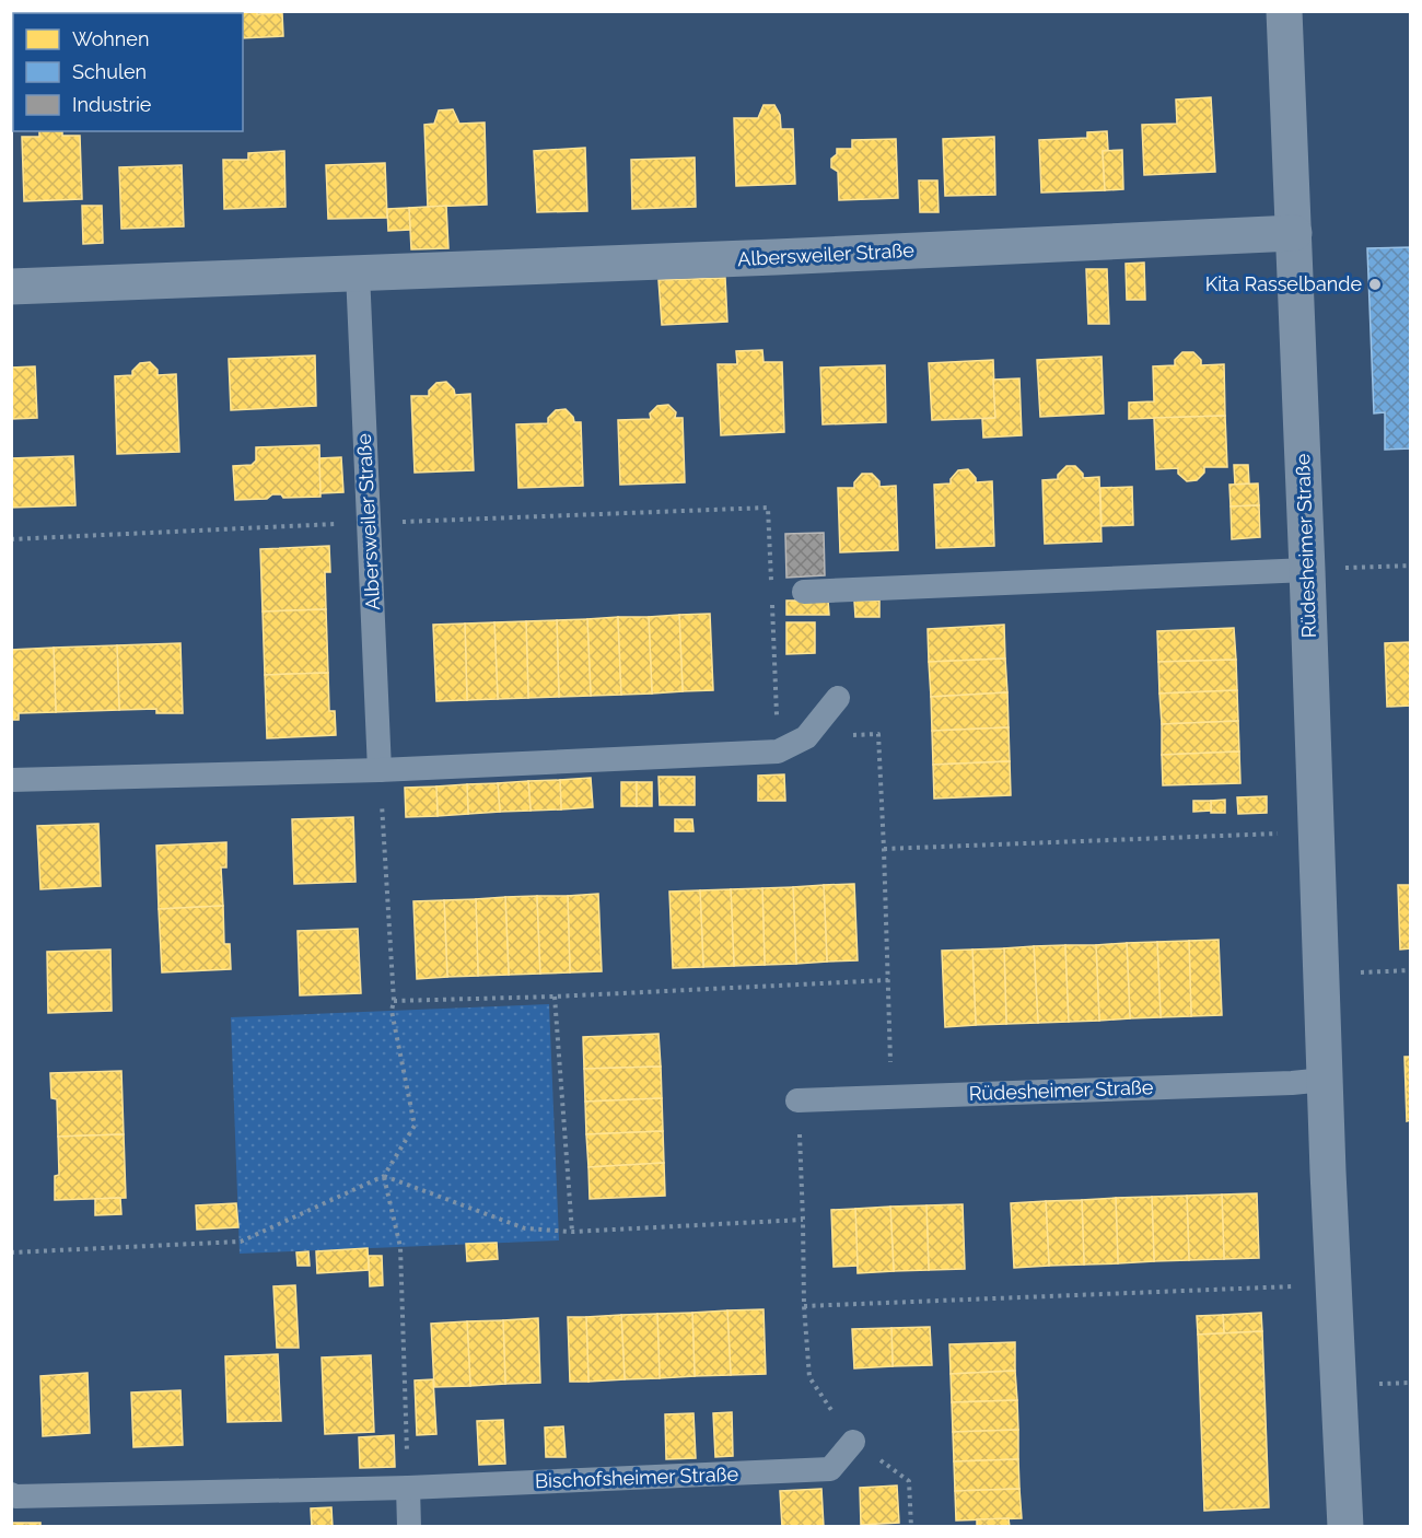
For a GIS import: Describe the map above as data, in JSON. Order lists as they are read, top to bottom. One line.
{"streets":{"street":["Albersweiler Straße","Rüdesheimer Straße"],"lane":["Bischofsheimer Straße"]},"crossings":[["Albersweiler Straße","Rüdesheimer Straße"]],"places":["Kita Rasselbande"],"legend":["Wohnen","Schulen","Industrie"]}
